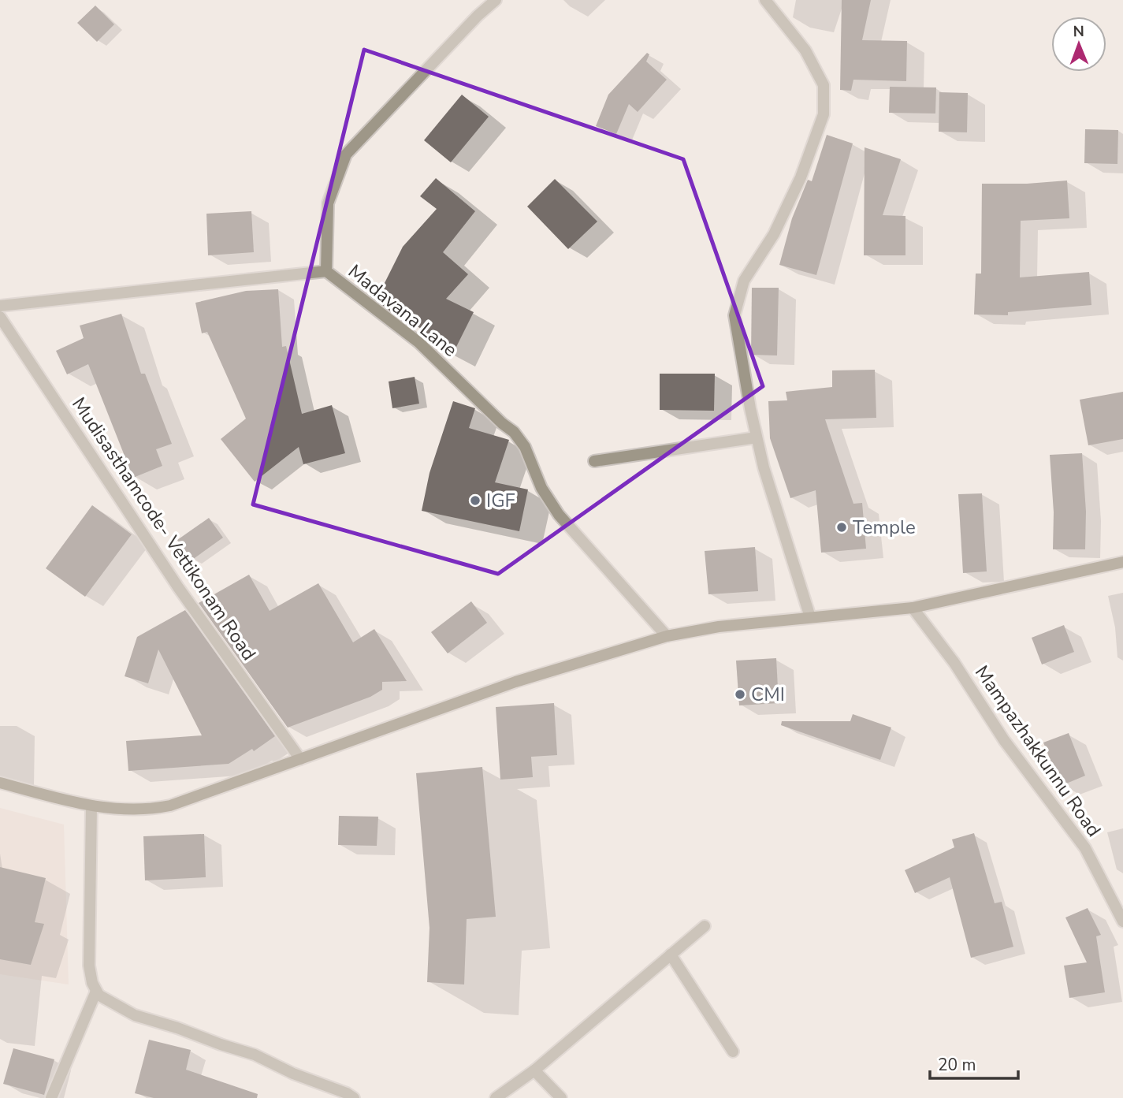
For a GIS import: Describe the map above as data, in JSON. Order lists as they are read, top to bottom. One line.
{"streets":{"street":["Madavana Lane","Mudisasthamcode- Vettikonam Road","Mampazhakkunnu Road"]},"places":["IGF","Temple","CMI"],"scale_bar":"20 m","north":"top"}
